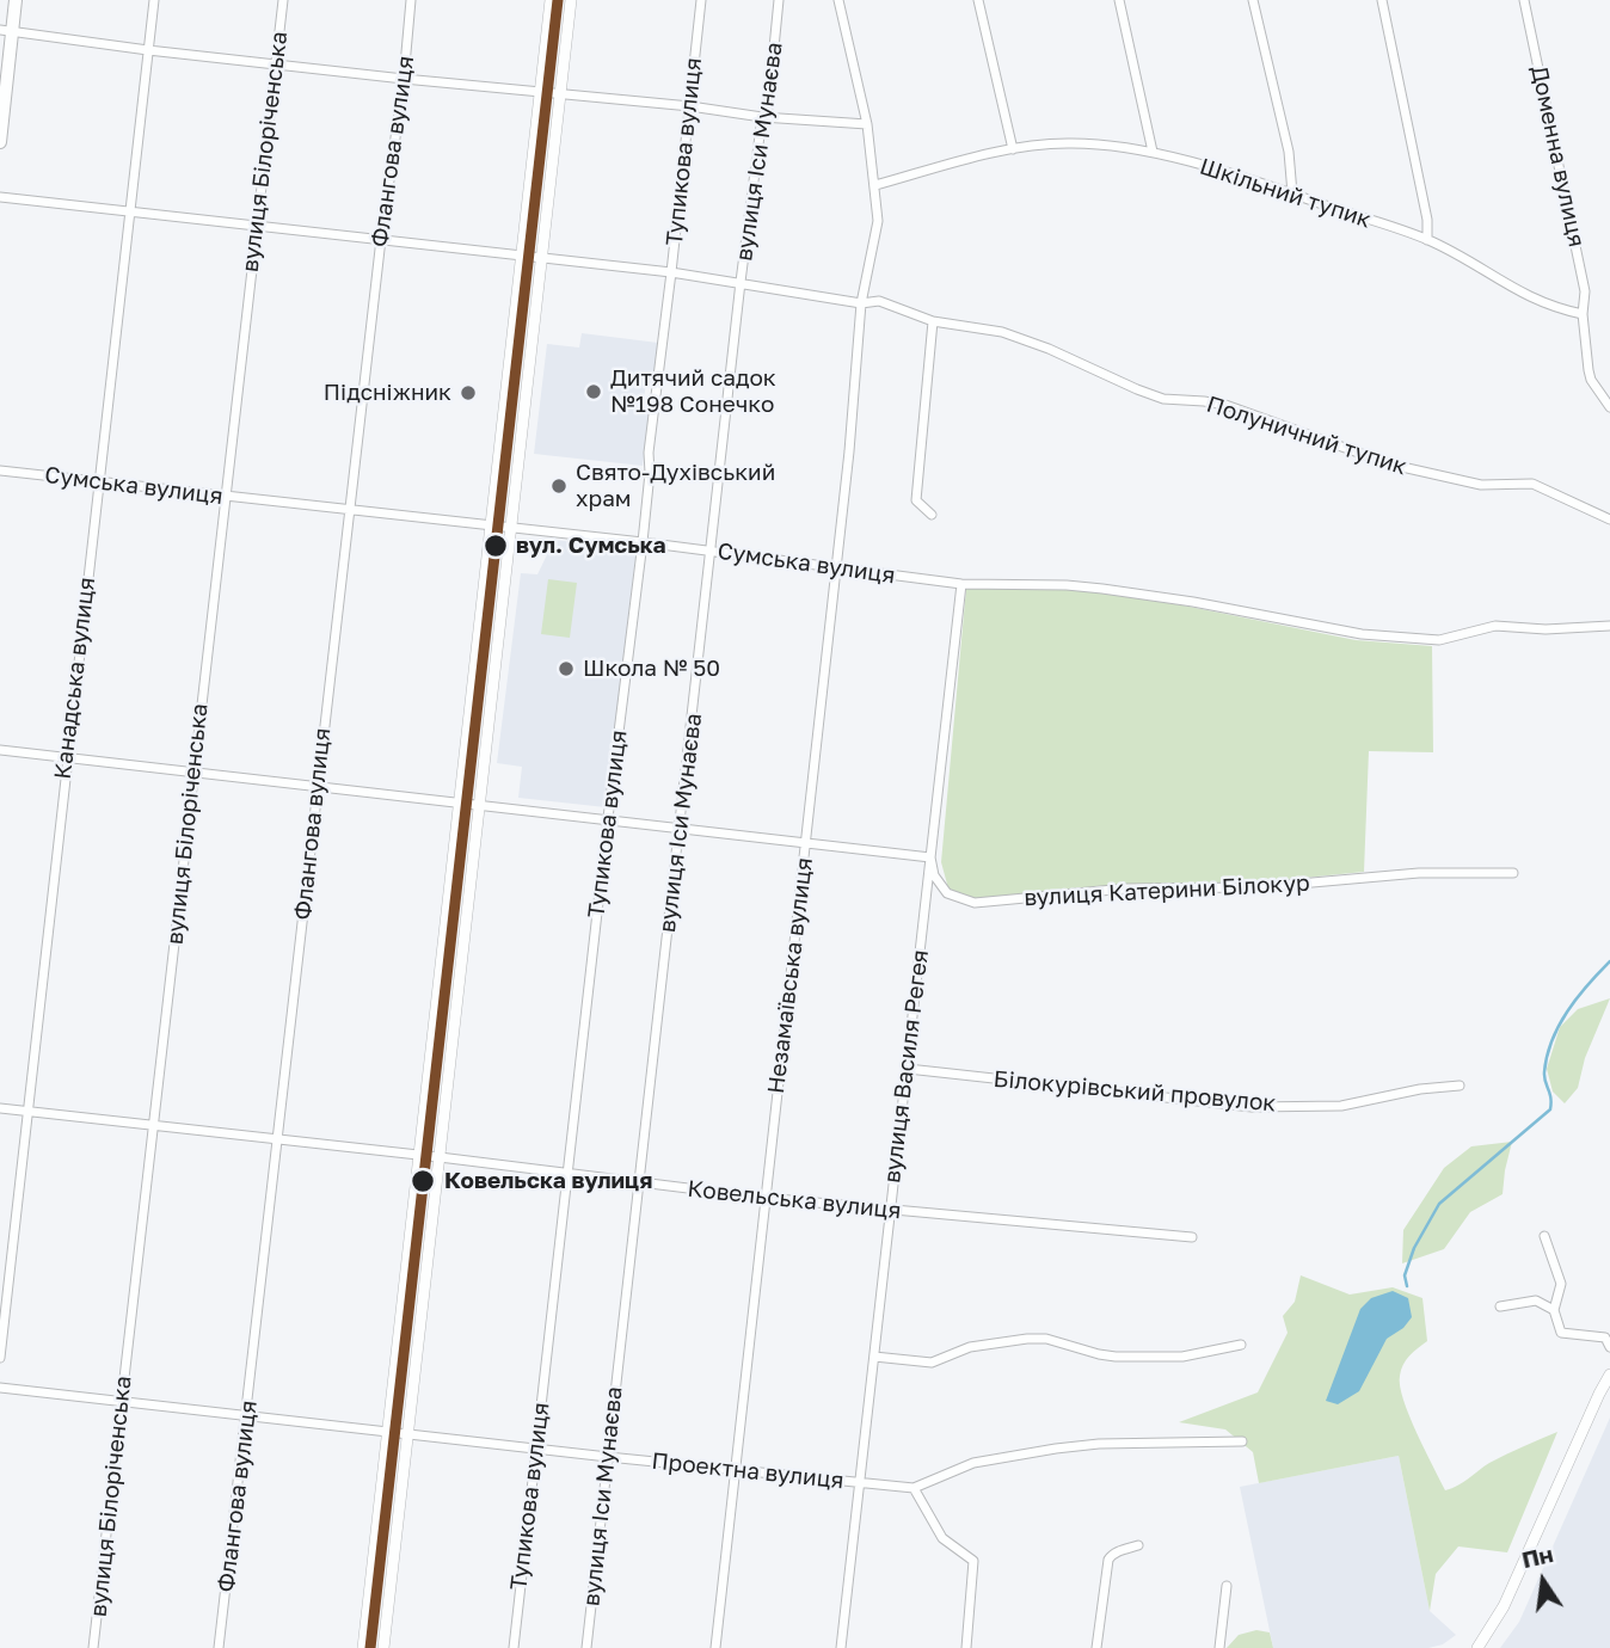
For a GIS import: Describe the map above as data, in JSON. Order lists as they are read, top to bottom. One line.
{"streets":{"street":["вулиця Білоріченська","Флангова вулиця","Тупикова вулиця","вулиця Іси Мунаєва","Доменна вулиця","Шкільний тупик","Полуничний тупик","Сумська вулиця","Канадська вулиця","вулиця Катерини Білокур","Незамаївська вулиця","вулиця Василя Регея","Білокурівський провулок","Ковельська вулиця","Проектна вулиця"]},"crossings":[["вулиця Білоріченська","Полуничний тупик"],["вулиця Білоріченська","Сумська вулиця"],["вулиця Білоріченська","Ковельська вулиця"],["вулиця Білоріченська","Проектна вулиця"],["Флангова вулиця","Полуничний тупик"],["Флангова вулиця","Сумська вулиця"],["Флангова вулиця","Ковельська вулиця"],["Флангова вулиця","Проектна вулиця"],["Тупикова вулиця","Полуничний тупик"],["Тупикова вулиця","Сумська вулиця"],["Тупикова вулиця","Ковельська вулиця"],["Тупикова вулиця","Проектна вулиця"],["вулиця Іси Мунаєва","Полуничний тупик"],["вулиця Іси Мунаєва","Сумська вулиця"],["вулиця Іси Мунаєва","Ковельська вулиця"],["вулиця Іси Мунаєва","Проектна вулиця"],["Доменна вулиця","Шкільний тупик"],["Шкільний тупик","Незамаївська вулиця"],["Полуничний тупик","Канадська вулиця"],["Полуничний тупик","Незамаївська вулиця"],["Сумська вулиця","Канадська вулиця"],["Сумська вулиця","Незамаївська вулиця"],["Сумська вулиця","вулиця Василя Регея"],["Канадська вулиця","Ковельська вулиця"],["вулиця Катерини Білокур","вулиця Василя Регея"],["Незамаївська вулиця","Ковельська вулиця"],["Незамаївська вулиця","Проектна вулиця"],["вулиця Василя Регея","Білокурівський провулок"],["вулиця Василя Регея","Ковельська вулиця"],["вулиця Василя Регея","Проектна вулиця"]],"places":["Дитячий садок №198 Сонечко","Підсніжник","Свято-Духівський храм","вул. Сумська","Школа № 50","Ковельска вулиця"],"north":"top"}
